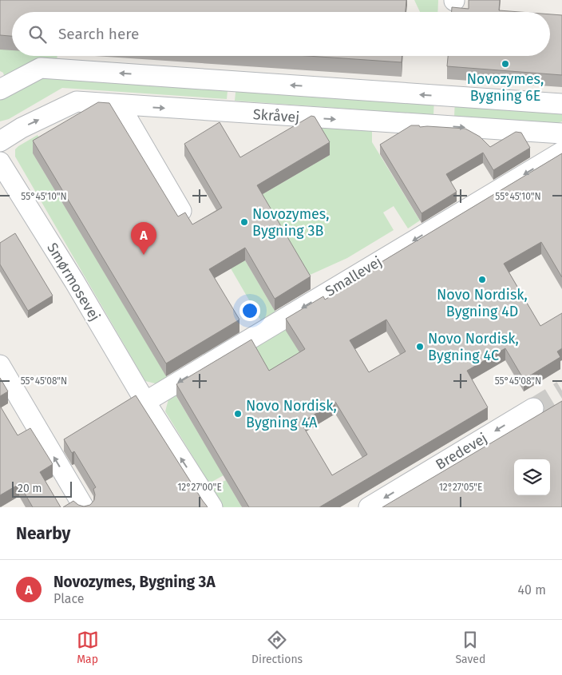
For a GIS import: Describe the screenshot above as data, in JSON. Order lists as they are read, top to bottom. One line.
{"streets":{"lane":["Skråvej","Smallevej","Smørmosevej","Bredevej"]},"crossings":[["Smallevej","Smørmosevej"]],"one_way":["Smallevej","Bredevej"],"places":["Novozymes, Bygning 6E","Novozymes, Bygning 3B","Novo Nordisk, Bygning 4D","Novo Nordisk, Bygning 4C","Novo Nordisk, Bygning 4A"],"scale_bar":"20 m","page":{"search":"Search here","pins":"A","scale":"20 m","heading":"Nearby","list":[{"mark":"A","name":"Novozymes, Bygning 3A","note":"Place","value":"40 m"}],"nav":["Map","Directions","Saved"]},"coordinates":["55°45'10\"N","55°45'08\"N","12°27'00\"E","12°27'05\"E"]}
